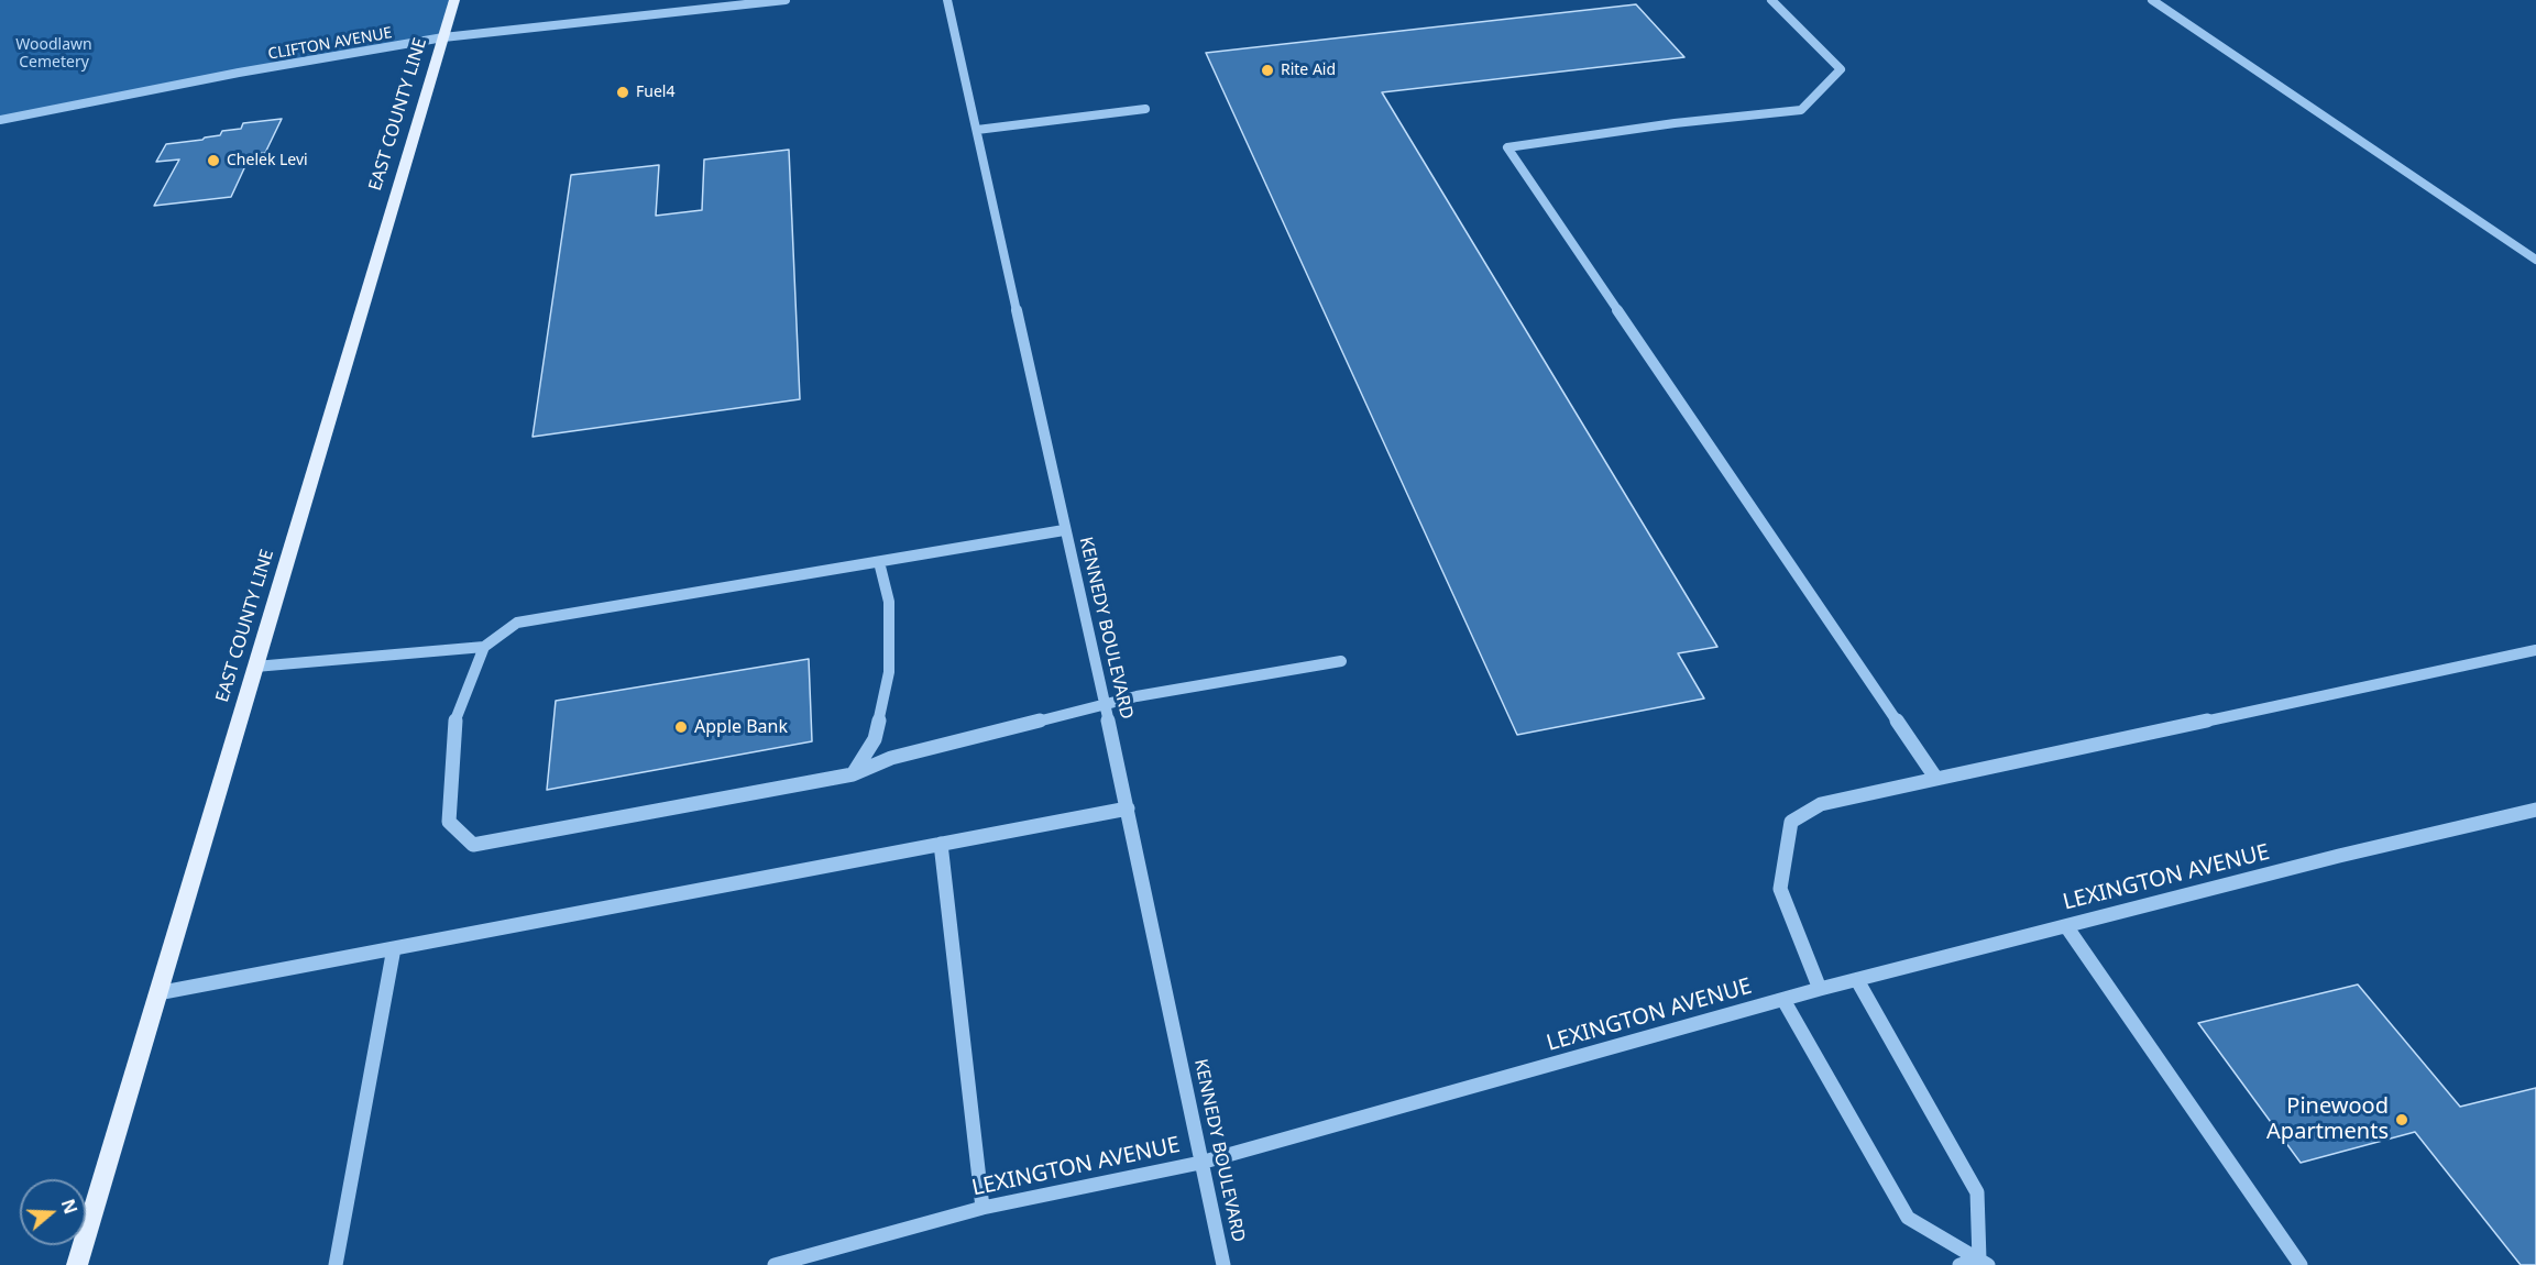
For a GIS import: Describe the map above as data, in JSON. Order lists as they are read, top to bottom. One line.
{"streets":{"main road":["EAST COUNTY LINE"],"street":["CLIFTON AVENUE","KENNEDY BOULEVARD","LEXINGTON AVENUE"]},"crossings":[["CLIFTON AVENUE","EAST COUNTY LINE"],["KENNEDY BOULEVARD","LEXINGTON AVENUE"]],"parks":["Woodlawn Cemetery"],"places":["Rite Aid","Fuel4","Chelek Levi","Apple Bank","Pinewood Apartments"],"north":"right"}
